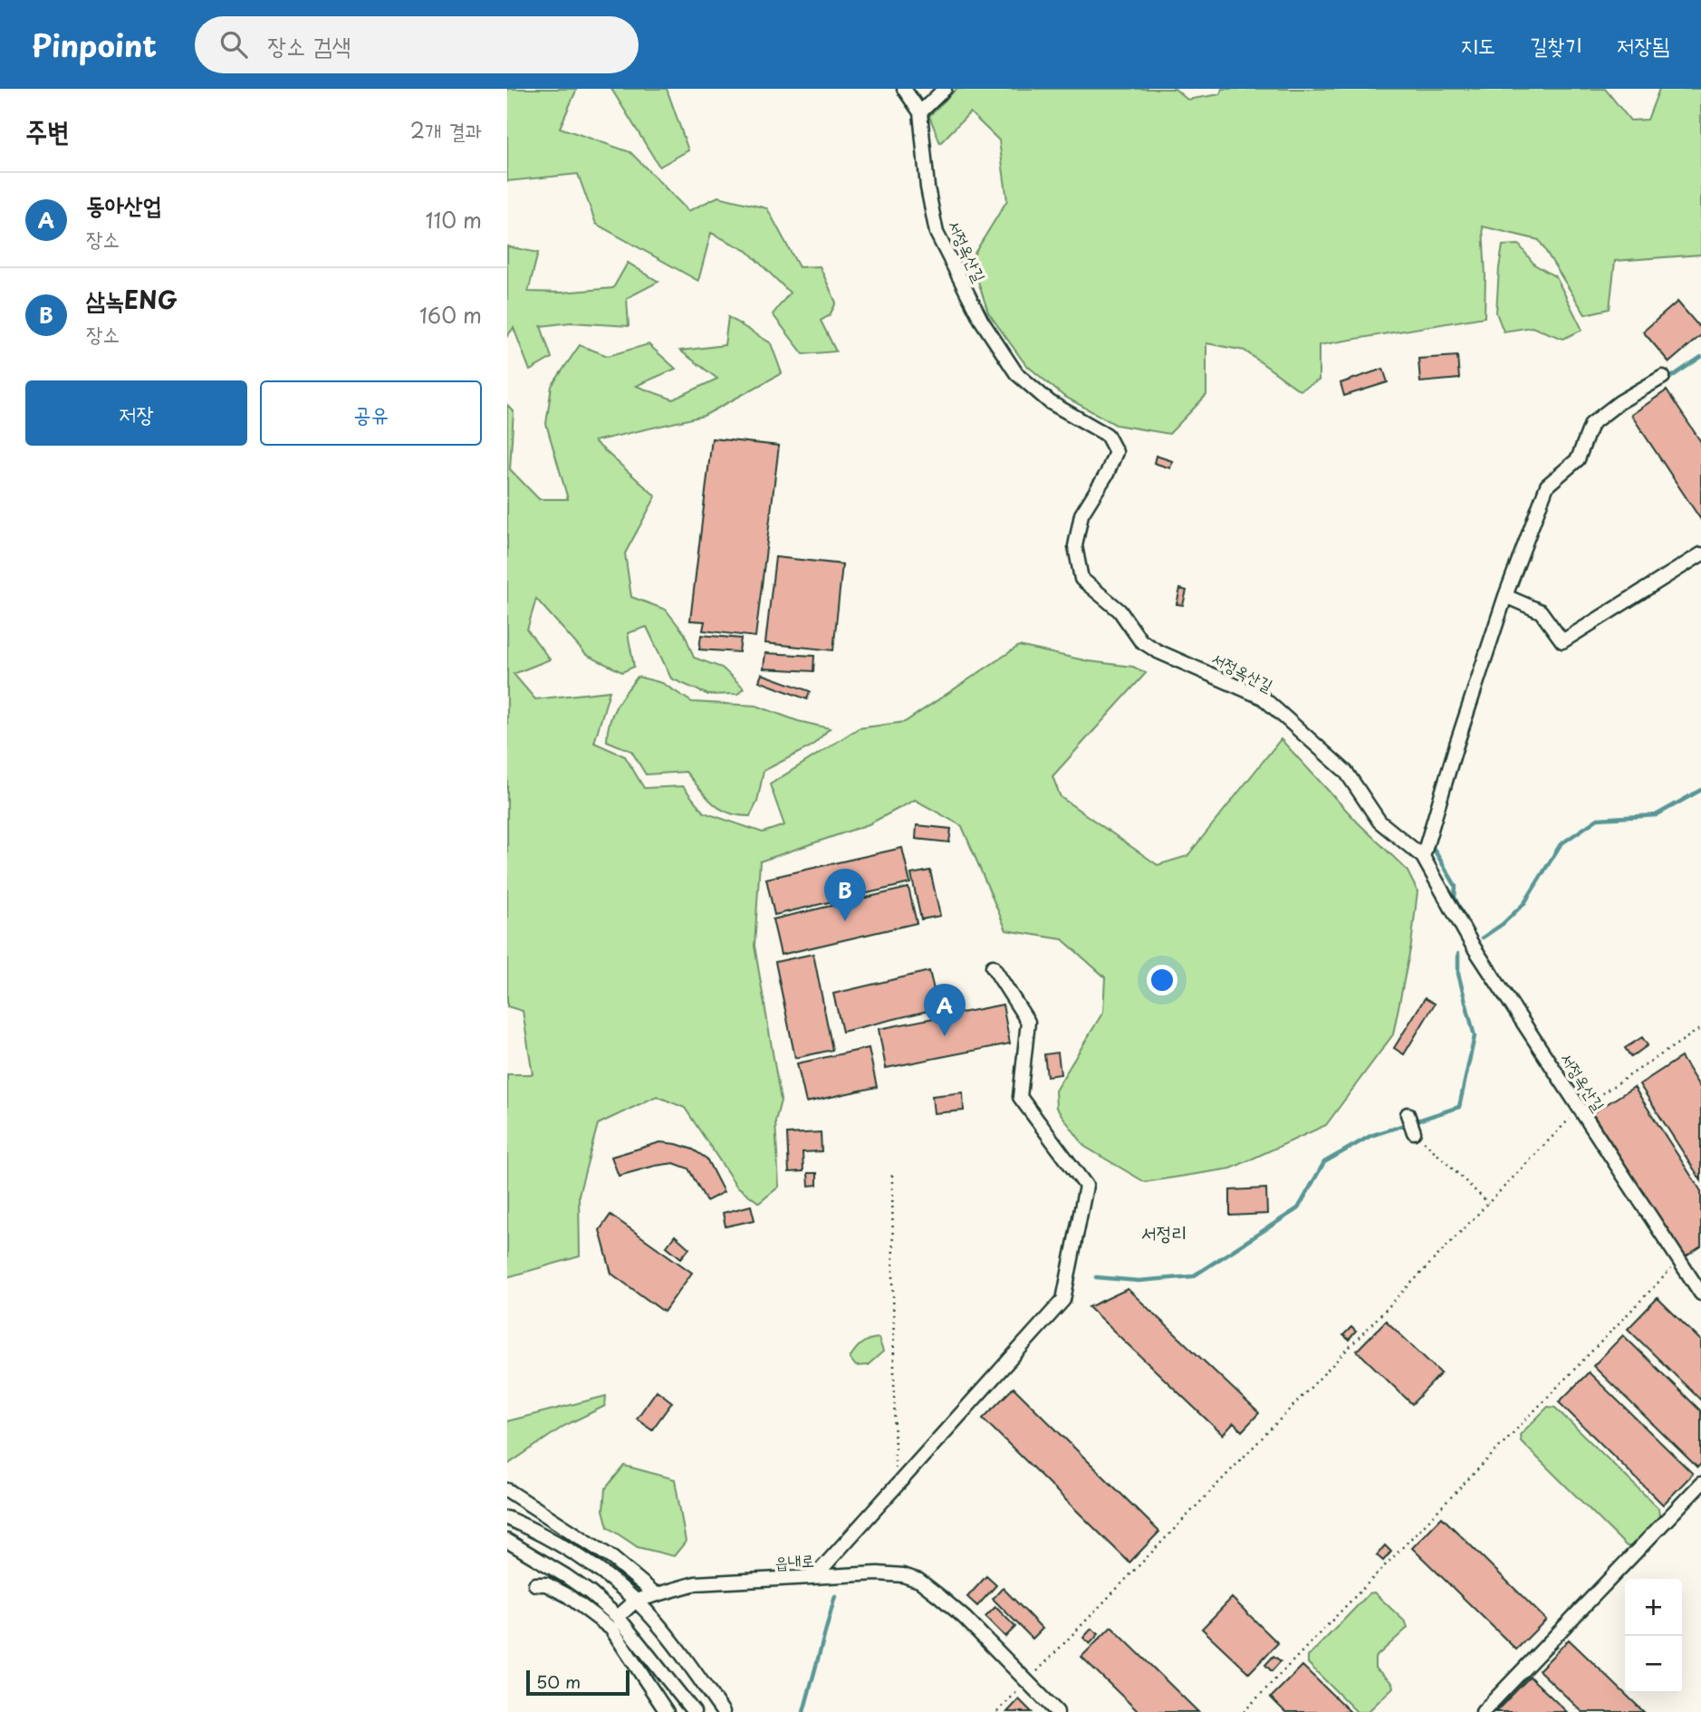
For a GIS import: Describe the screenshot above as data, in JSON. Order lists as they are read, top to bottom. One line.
{"streets":{"street":["서정옥산길","읍내로"]},"districts":["서정리"],"scale_bar":"50 m","page":{"header":"Pinpoint","search":"장소 검색","nav":["지도","길찾기","저장됨"],"heading":["주변","2개 결과"],"list":[{"mark":"A","name":"동아산업","note":"장소","value":"110 m"},{"mark":"B","name":"삼녹ENG","note":"장소","value":"160 m"}],"buttons":["저장","공유"],"pins":["B","A"],"map_buttons":["+","−"],"scale":"50 m"}}
